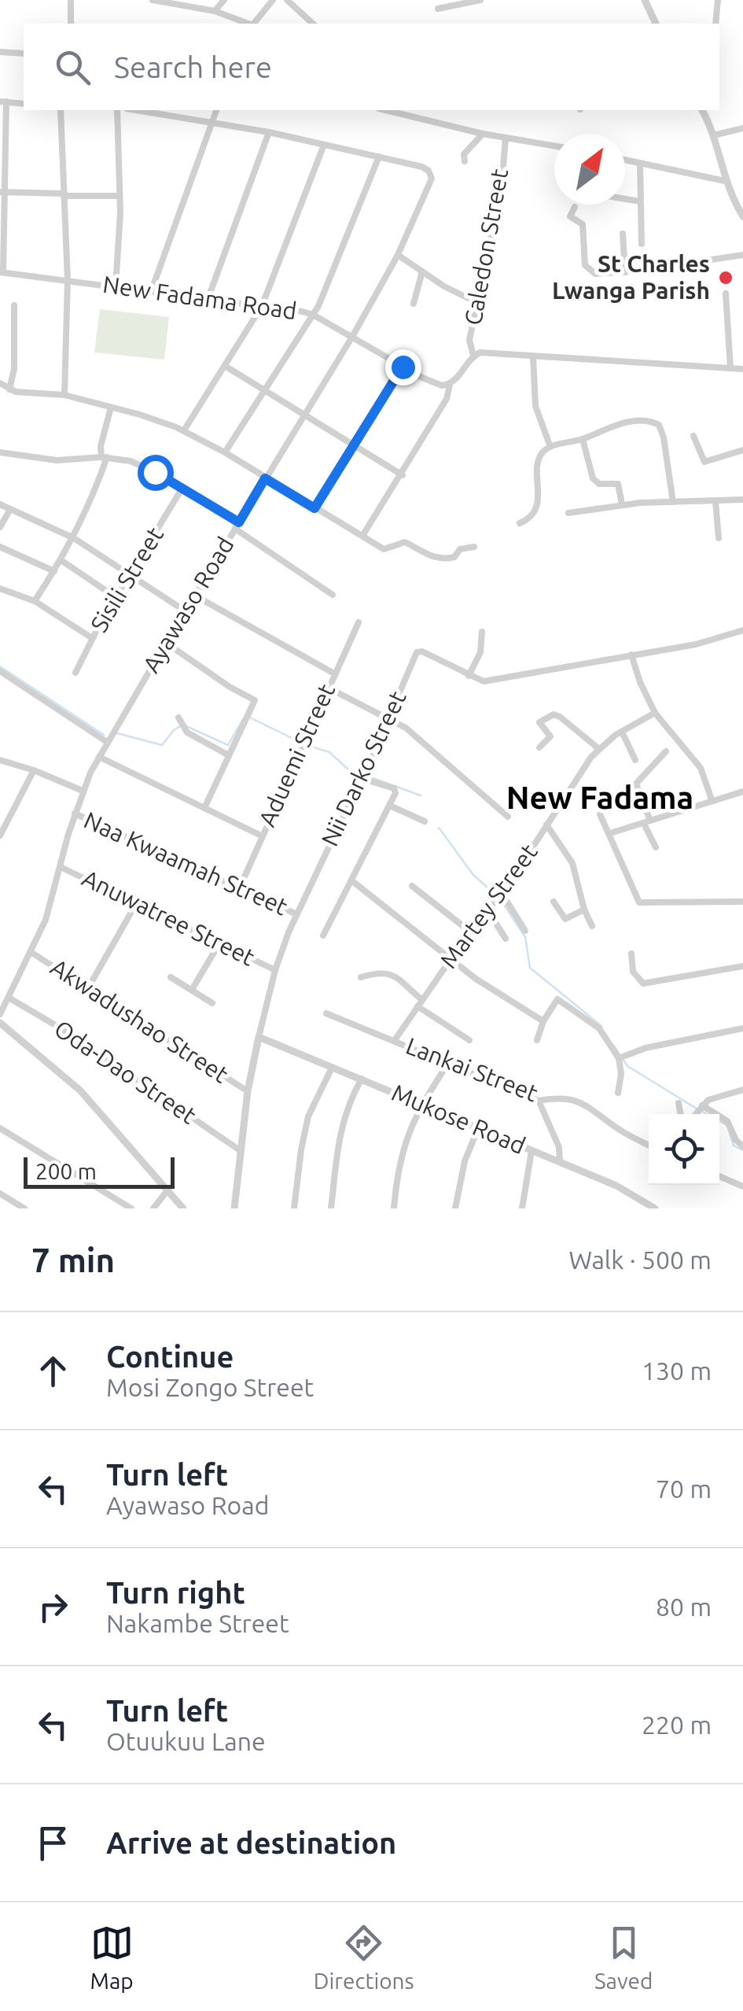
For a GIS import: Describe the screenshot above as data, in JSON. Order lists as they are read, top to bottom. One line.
{"streets":{"street":["Caledon Street","New Fadama Road","Sisili Street","Ayawaso Road","Aduemi Street","Nii Darko Street","Naa Kwaamah Street","Martey Street","Anuwatree Street","Akwadushao Street","Lankai Street","Oda-Dao Street","Mukose Road"]},"crossings":[["New Fadama Road","Ayawaso Road"],["Ayawaso Road","Naa Kwaamah Street"],["Ayawaso Road","Anuwatree Street"],["Ayawaso Road","Akwadushao Street"],["Ayawaso Road","Oda-Dao Street"],["Aduemi Street","Naa Kwaamah Street"],["Nii Darko Street","Naa Kwaamah Street"],["Nii Darko Street","Anuwatree Street"],["Nii Darko Street","Akwadushao Street"],["Nii Darko Street","Oda-Dao Street"],["Nii Darko Street","Mukose Road"],["Martey Street","Lankai Street"]],"districts":["New Fadama"],"places":["St Charles Lwanga Parish"],"scale_bar":"200 m","north":"top right","page":{"search":"Search here","scale":"200 m","heading":["7 min","Walk · 500 m"],"list":[["Continue","Mosi Zongo Street","130 m"],["Turn left","Ayawaso Road","70 m"],["Turn right","Nakambe Street","80 m"],["Turn left","Otuukuu Lane","220 m"],"Arrive at destination"],"nav":["Map","Directions","Saved"]}}
